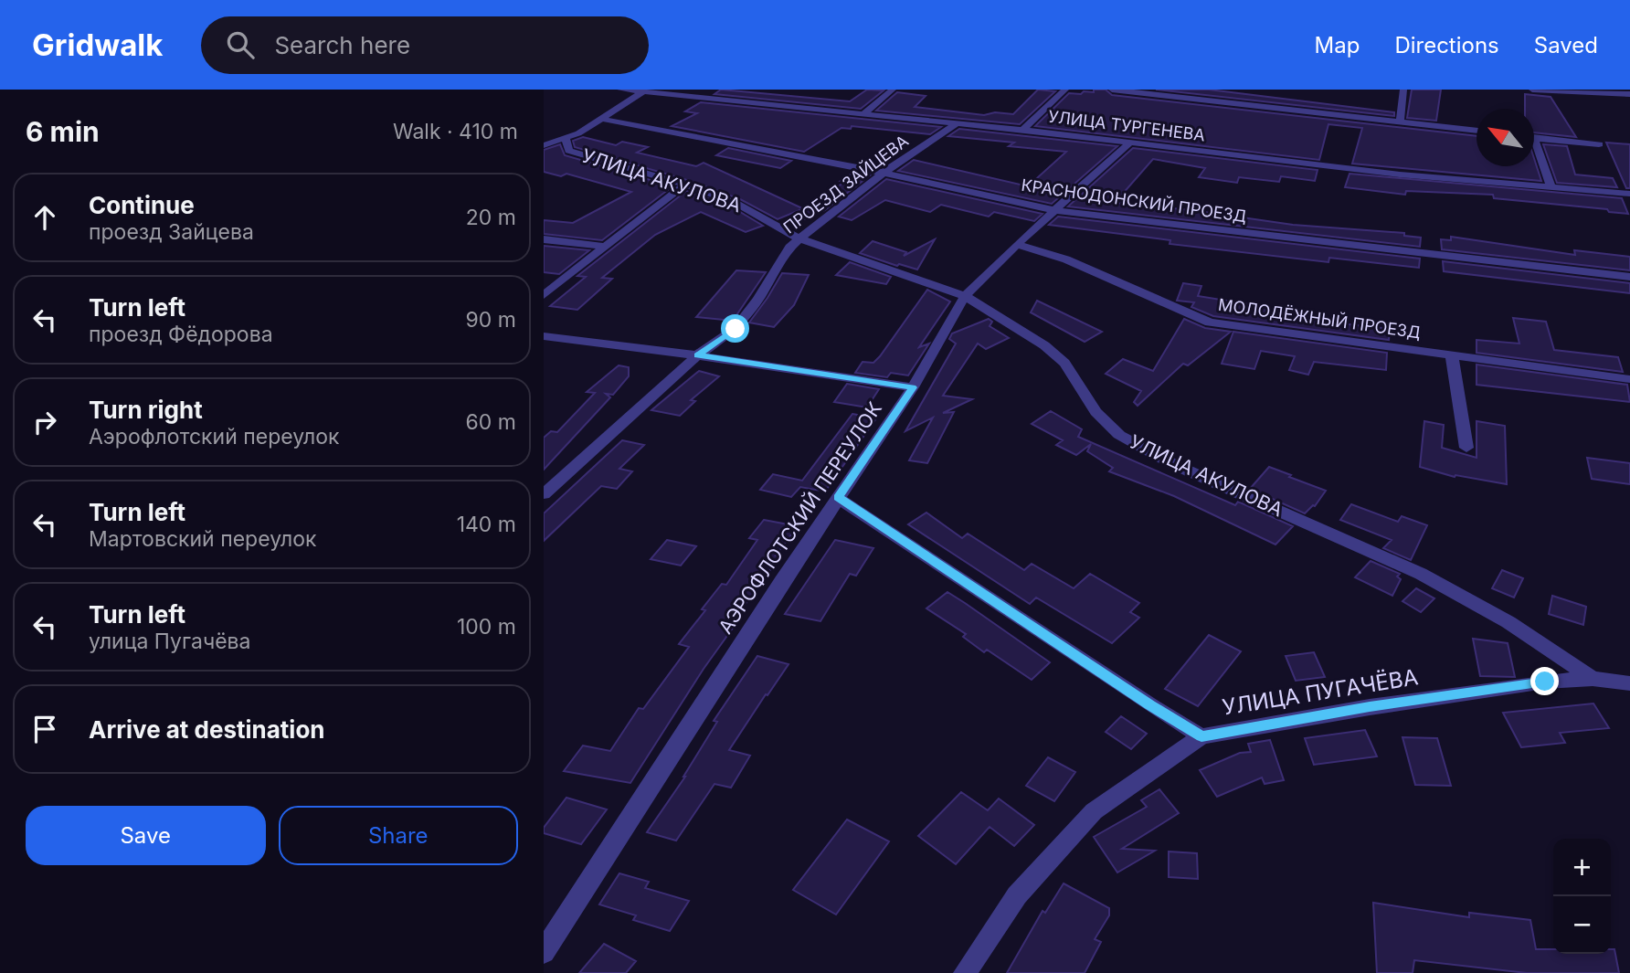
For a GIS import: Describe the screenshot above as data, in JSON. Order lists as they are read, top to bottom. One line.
{"streets":{"street":["УЛИЦА ТУРГЕНЕВА","УЛИЦА АКУЛОВА","ПРОЕЗД ЗАЙЦЕВА","КРАСНОДОНСКИЙ ПРОЕЗД","МОЛОДЁЖНЫЙ ПРОЕЗД","АЭРОФЛОТСКИЙ ПЕРЕУЛОК","УЛИЦА ПУГАЧЁВА"]},"crossings":[["УЛИЦА ТУРГЕНЕВА","ПРОЕЗД ЗАЙЦЕВА"],["УЛИЦА ТУРГЕНЕВА","АЭРОФЛОТСКИЙ ПЕРЕУЛОК"],["УЛИЦА АКУЛОВА","ПРОЕЗД ЗАЙЦЕВА"],["УЛИЦА АКУЛОВА","АЭРОФЛОТСКИЙ ПЕРЕУЛОК"],["УЛИЦА АКУЛОВА","УЛИЦА ПУГАЧЁВА"],["ПРОЕЗД ЗАЙЦЕВА","КРАСНОДОНСКИЙ ПРОЕЗД"],["КРАСНОДОНСКИЙ ПРОЕЗД","АЭРОФЛОТСКИЙ ПЕРЕУЛОК"],["МОЛОДЁЖНЫЙ ПРОЕЗД","АЭРОФЛОТСКИЙ ПЕРЕУЛОК"]],"north":"top left","page":{"header":"Gridwalk","search":"Search here","nav":["Map","Directions","Saved"],"heading":["6 min","Walk · 410 m"],"list":[["Continue","проезд Зайцева","20 m"],["Turn left","проезд Фёдорова","90 m"],["Turn right","Аэрофлотский переулок","60 m"],["Turn left","Мартовский переулок","140 m"],["Turn left","улица Пугачёва","100 m"],"Arrive at destination"],"buttons":["Save","Share"],"map_buttons":["+","−"]}}
